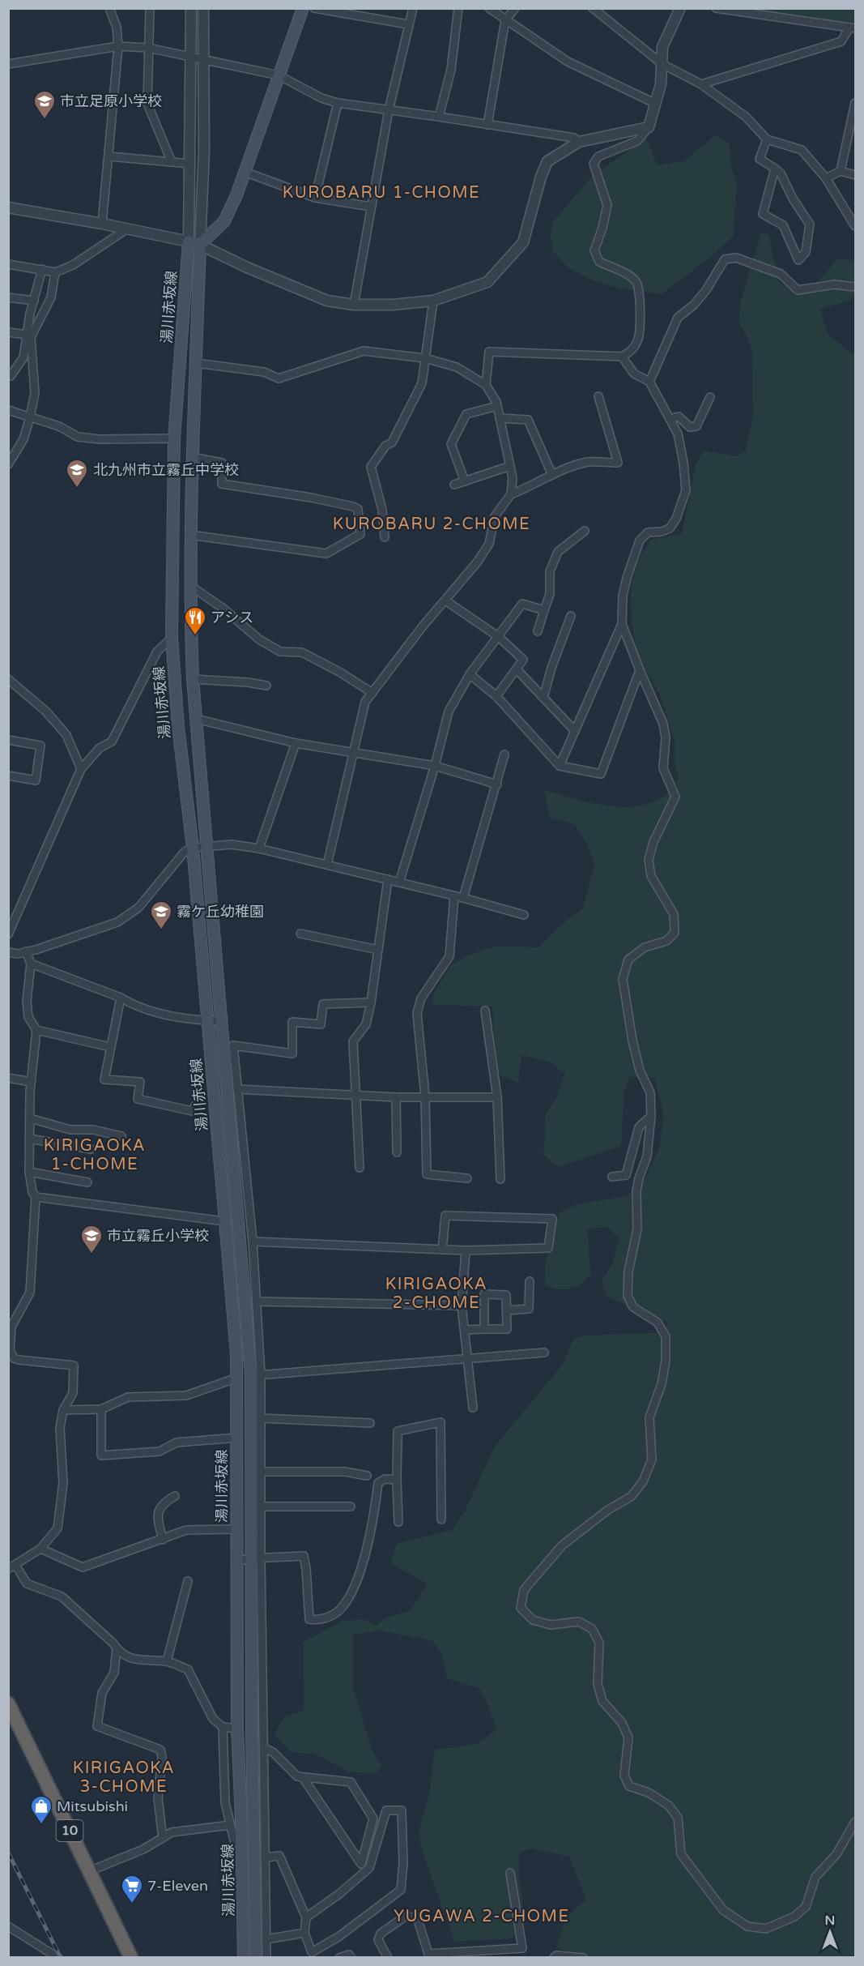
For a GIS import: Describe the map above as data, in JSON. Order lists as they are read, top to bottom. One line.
{"streets":{"highway":["10"],"main road":["湯川赤坂線"]},"districts":["KUROBARU 1-CHOME","KUROBARU 2-CHOME","KIRIGAOKA 1-CHOME","KIRIGAOKA 2-CHOME","KIRIGAOKA 3-CHOME","YUGAWA 2-CHOME"],"places":{"school or university":["市立足原小学校","北九州市立霧丘中学校","霧ケ丘幼稚園","市立霧丘小学校"],"restaurant":["アシス"],"shop":["Mitsubishi"],"supermarket":["7-Eleven"]},"north":"top"}
